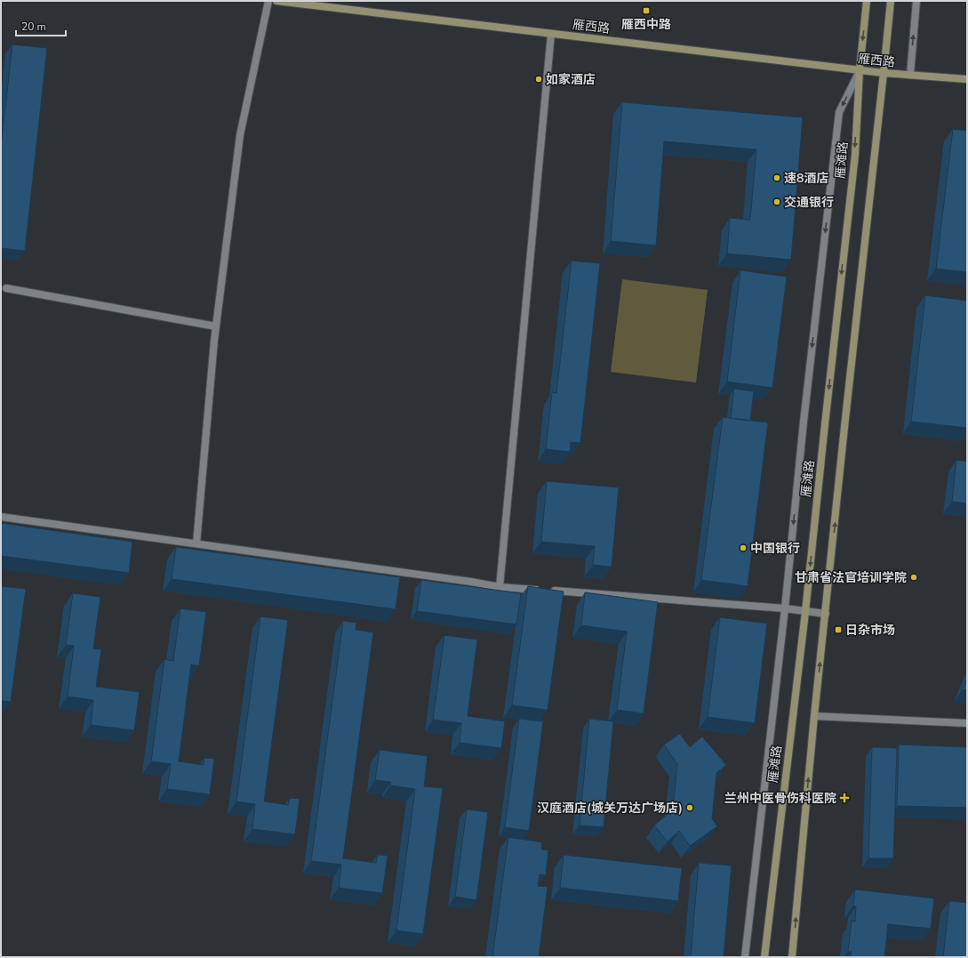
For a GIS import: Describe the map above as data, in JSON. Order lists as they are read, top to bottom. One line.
{"streets":{"main road":["雁西路","雁滩路"]},"crossings":[["雁西路","雁滩路"]],"places":{"transit":["雁西中路","日杂市场"],"other":["如家酒店","速8酒店","交通银行","中国银行","甘肃省法官培训学院","汉庭酒店(城关万达广场店)"],"health":["兰州中医骨伤科医院"]},"scale_bar":"20 m"}
